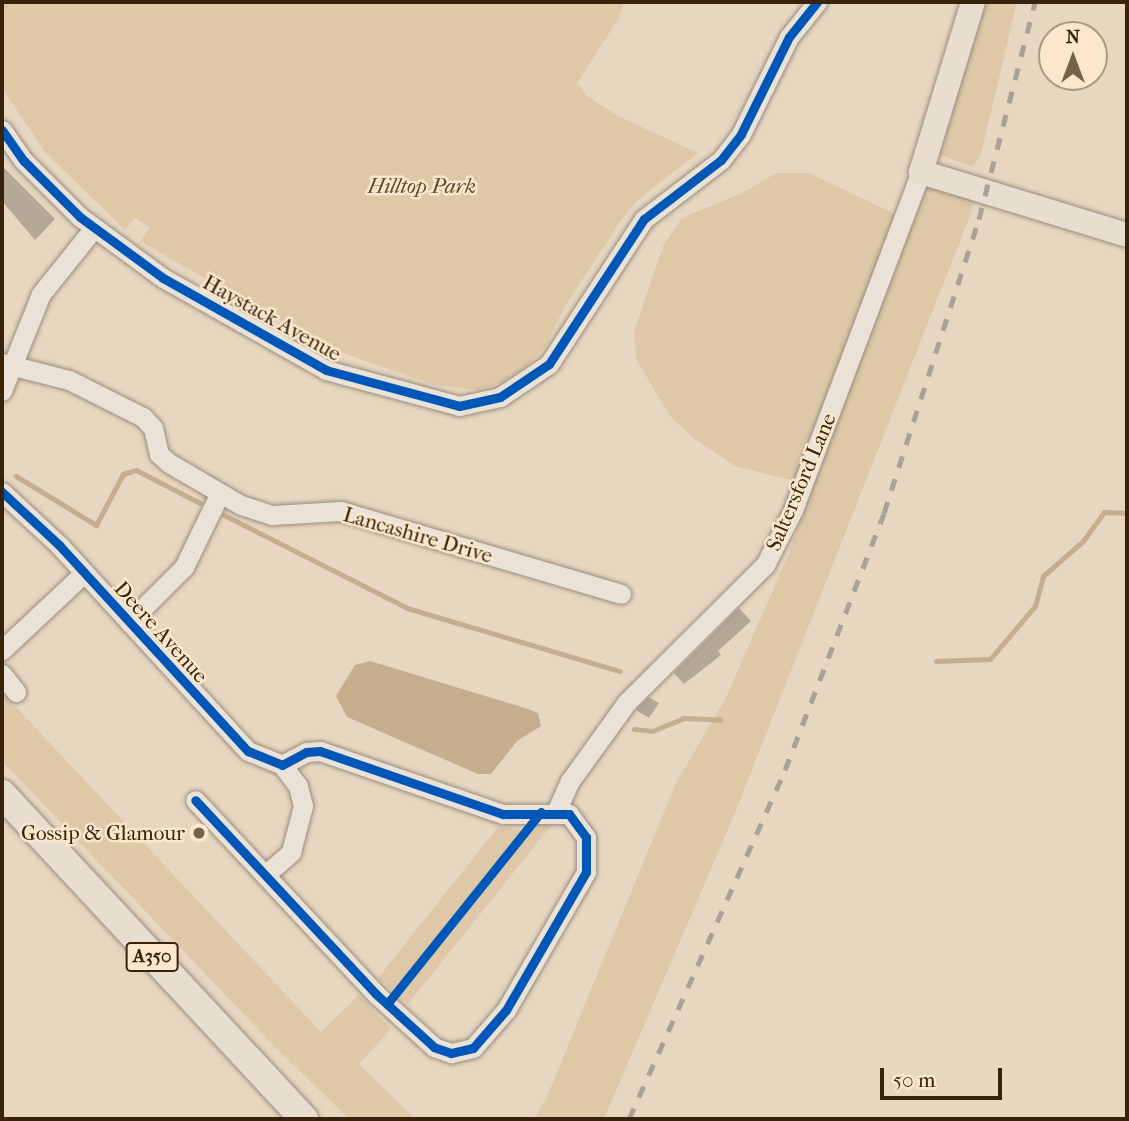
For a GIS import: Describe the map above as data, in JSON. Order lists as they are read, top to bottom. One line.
{"streets":{"highway":["A350"],"main road":["Saltersford Lane"],"street":["Haystack Avenue","Lancashire Drive","Deere Avenue"]},"parks":["Hilltop Park"],"places":["Gossip & Glamour"],"scale_bar":"50 m","north":"top"}
